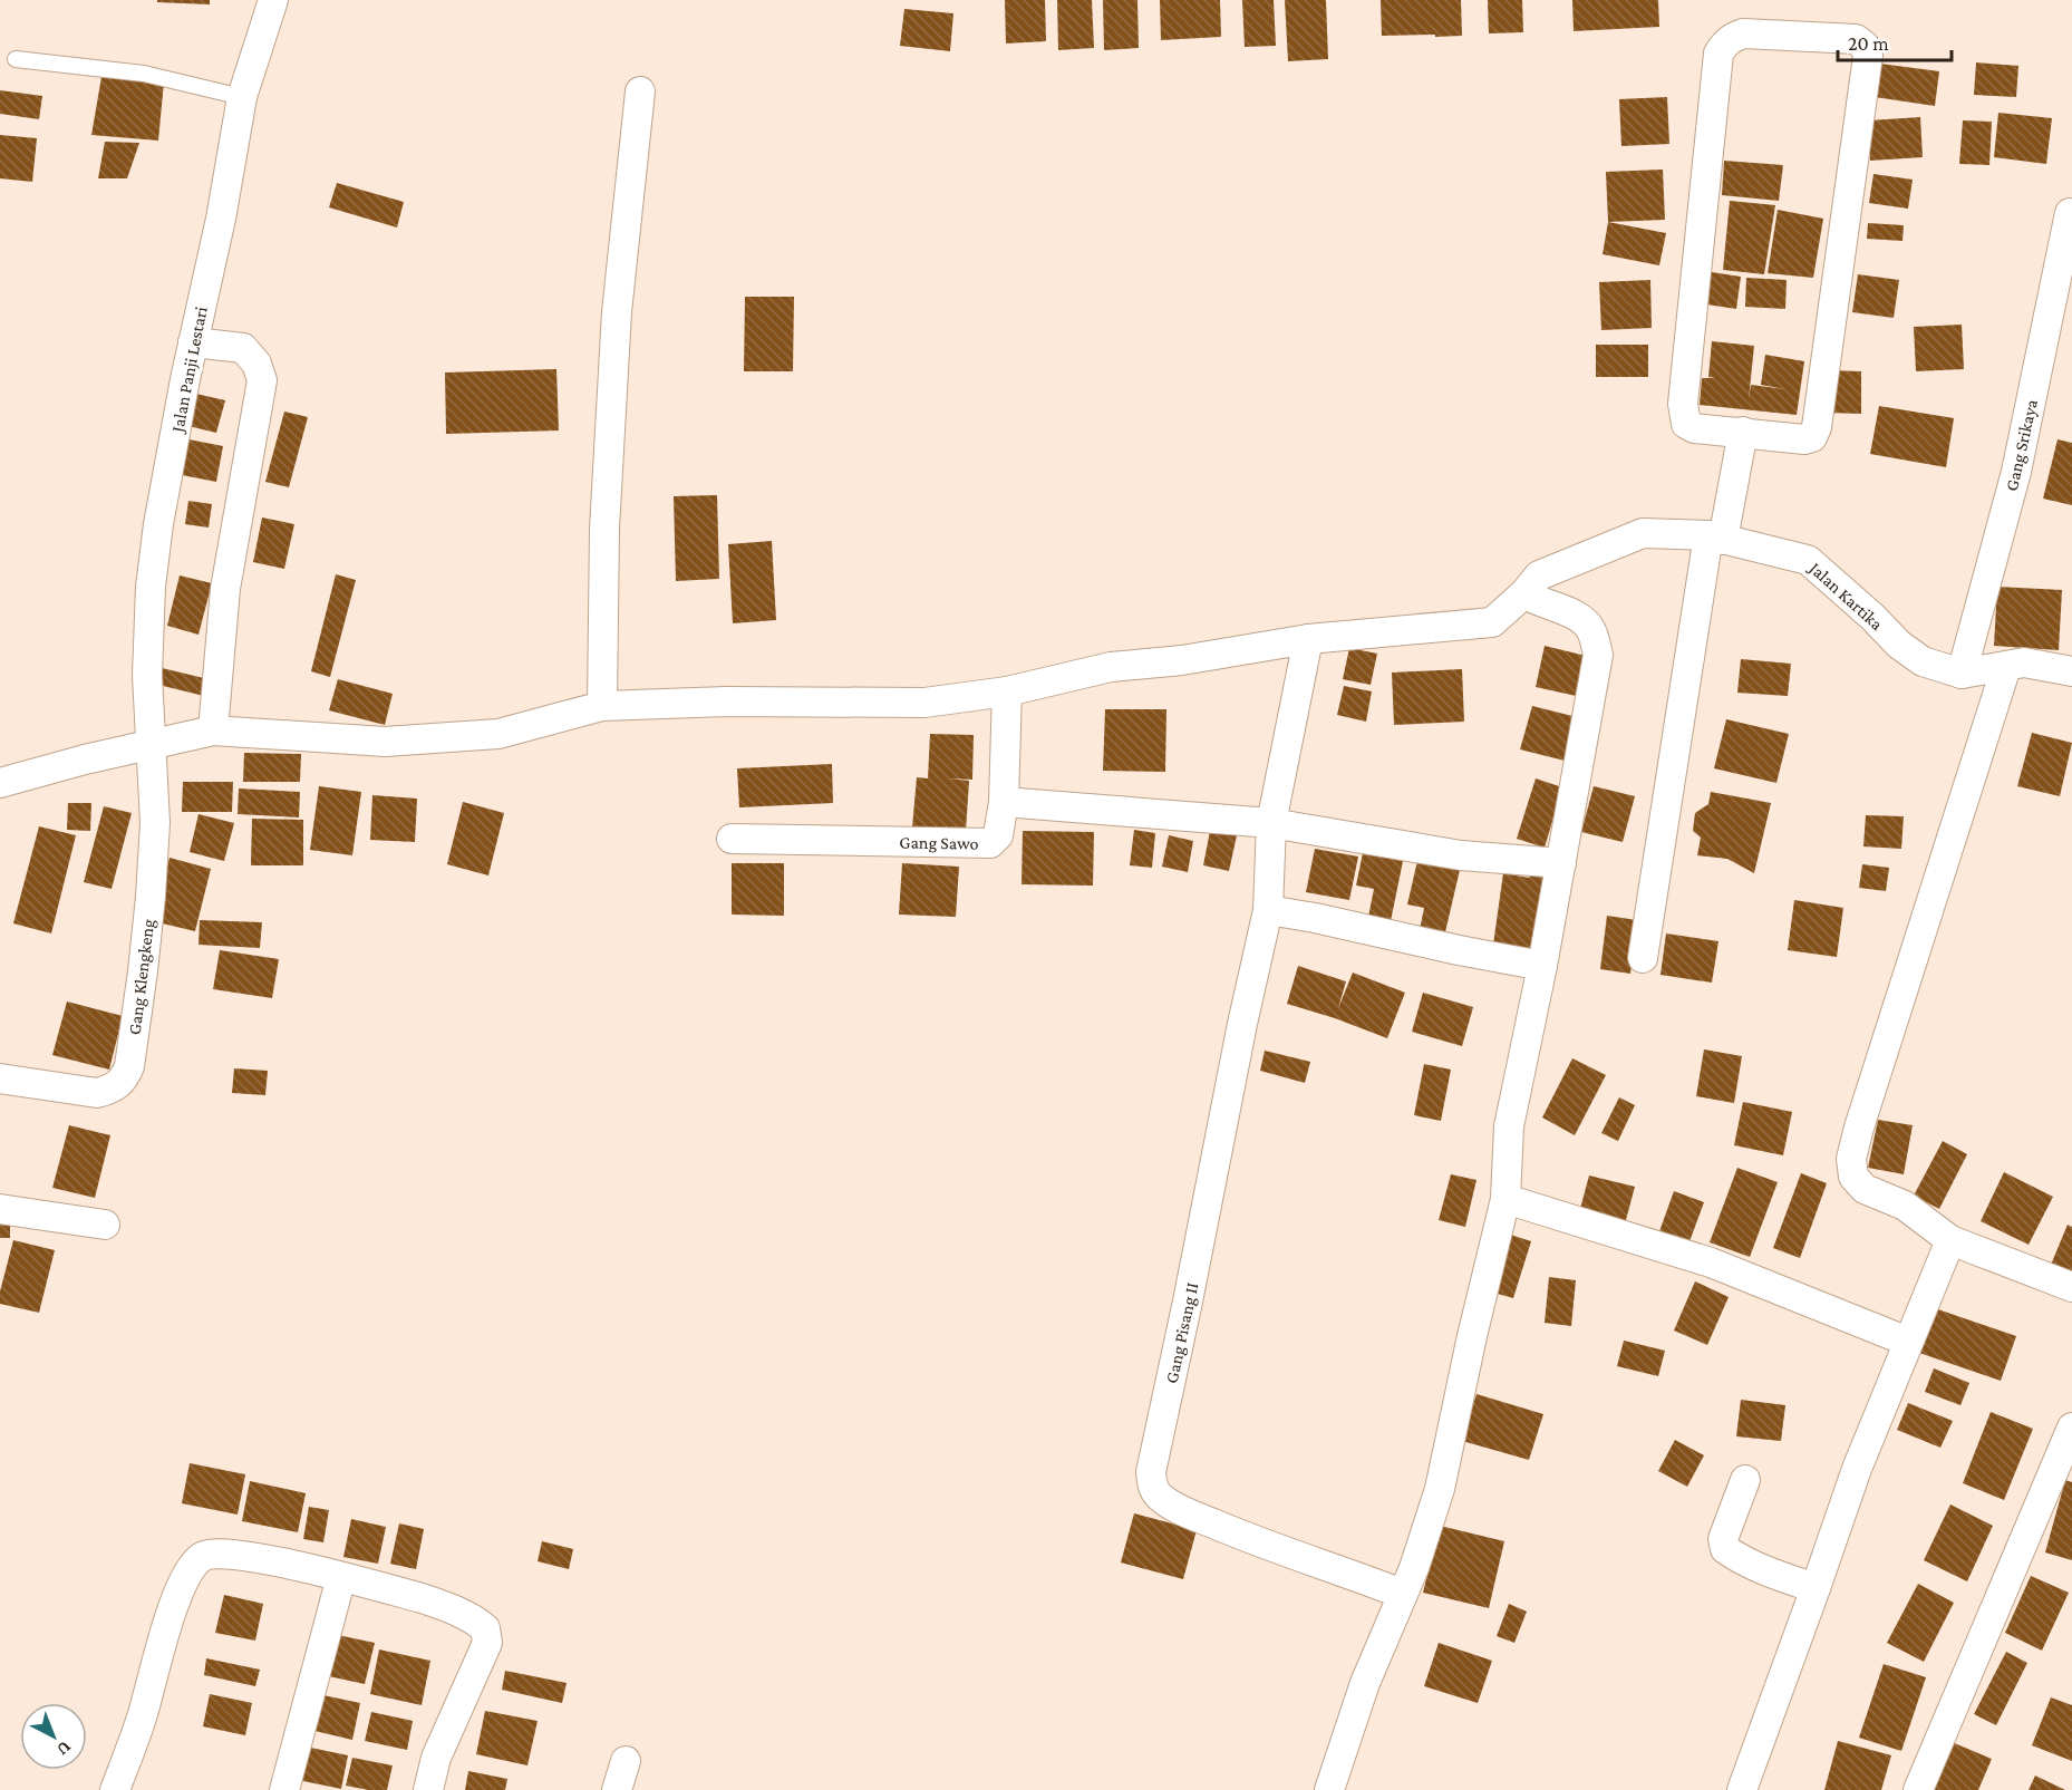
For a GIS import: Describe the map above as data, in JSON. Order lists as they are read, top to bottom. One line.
{"streets":{"street":["Jalan Panji Lestari","Gang Srikaya","Jalan Kartika","Gang Sawo","Gang Klengkeng","Gang Pisang II"]},"crossings":[["Jalan Panji Lestari","Jalan Kartika"],["Jalan Panji Lestari","Gang Klengkeng"],["Gang Srikaya","Jalan Kartika"],["Jalan Kartika","Gang Sawo"],["Jalan Kartika","Gang Klengkeng"],["Jalan Kartika","Gang Pisang II"]],"scale_bar":"20 m","north":"bottom right"}
